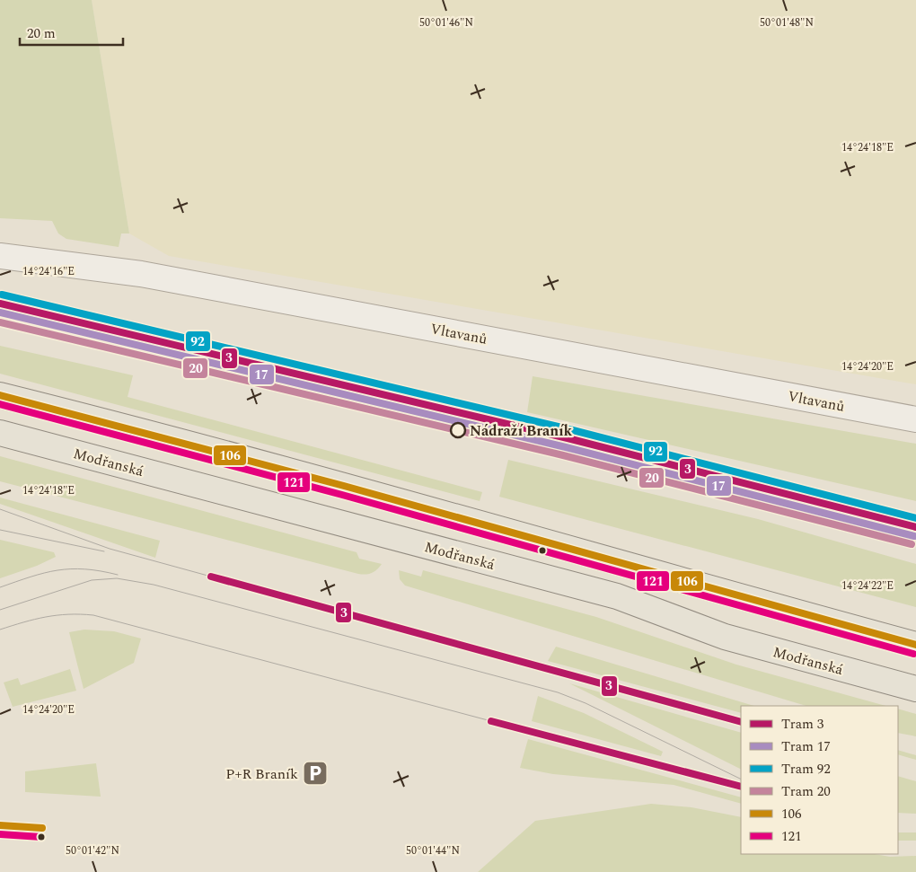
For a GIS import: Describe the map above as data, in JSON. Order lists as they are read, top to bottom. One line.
{"streets":{"main road":["Modřanská"],"street":["Vltavanů"]},"places":{"other":["Nádraží Braník"],"parking":["P+R Braník"]},"lines":["tram line 92","tram line 3","tram line 17","tram line 20","transit line 106","transit line 121"],"legend":["Tram 3","Tram 17","Tram 92","Tram 20","106","121"],"scale_bar":"20 m","coordinates":["50°01'46\"N","50°01'48\"N","14°24'18\"E","14°24'16\"E","14°24'20\"E","14°24'22\"E","50°01'42\"N","50°01'44\"N"]}
